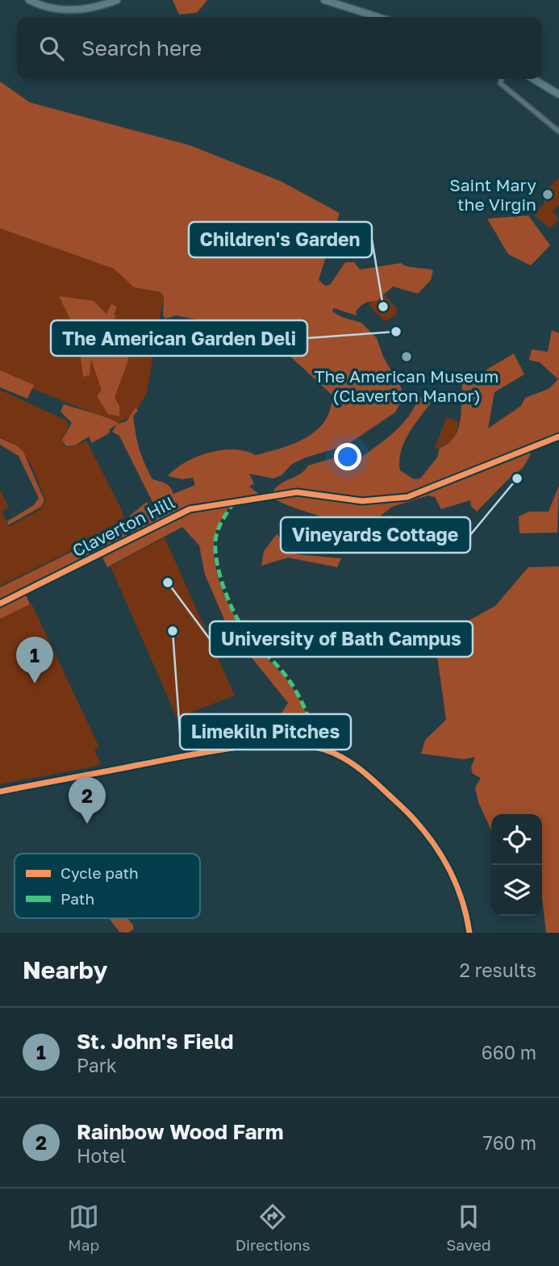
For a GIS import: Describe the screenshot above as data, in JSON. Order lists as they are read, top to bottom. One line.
{"streets":{"street":["Claverton Hill"]},"places":["Saint Mary the Virgin","Children's Garden","The American Garden Deli","The American Museum (Claverton Manor)","Vineyards Cottage","University of Bath Campus","Limekiln Pitches"],"legend":["Cycle path","Path"],"page":{"search":"Search here","pins":["1","2"],"heading":["Nearby","2 results"],"list":[{"mark":"1","name":"St. John's Field","note":"Park","value":"660 m"},{"mark":"2","name":"Rainbow Wood Farm","note":"Hotel","value":"760 m"}],"nav":["Map","Directions","Saved"]}}
